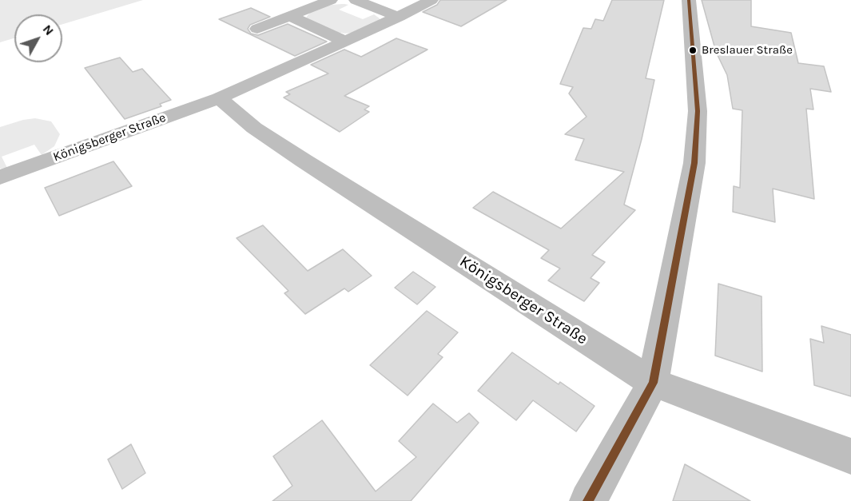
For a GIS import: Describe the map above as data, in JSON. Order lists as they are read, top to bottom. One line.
{"streets":{"street":["Königsberger Straße"]},"places":["Breslauer Straße"],"north":"top right"}
